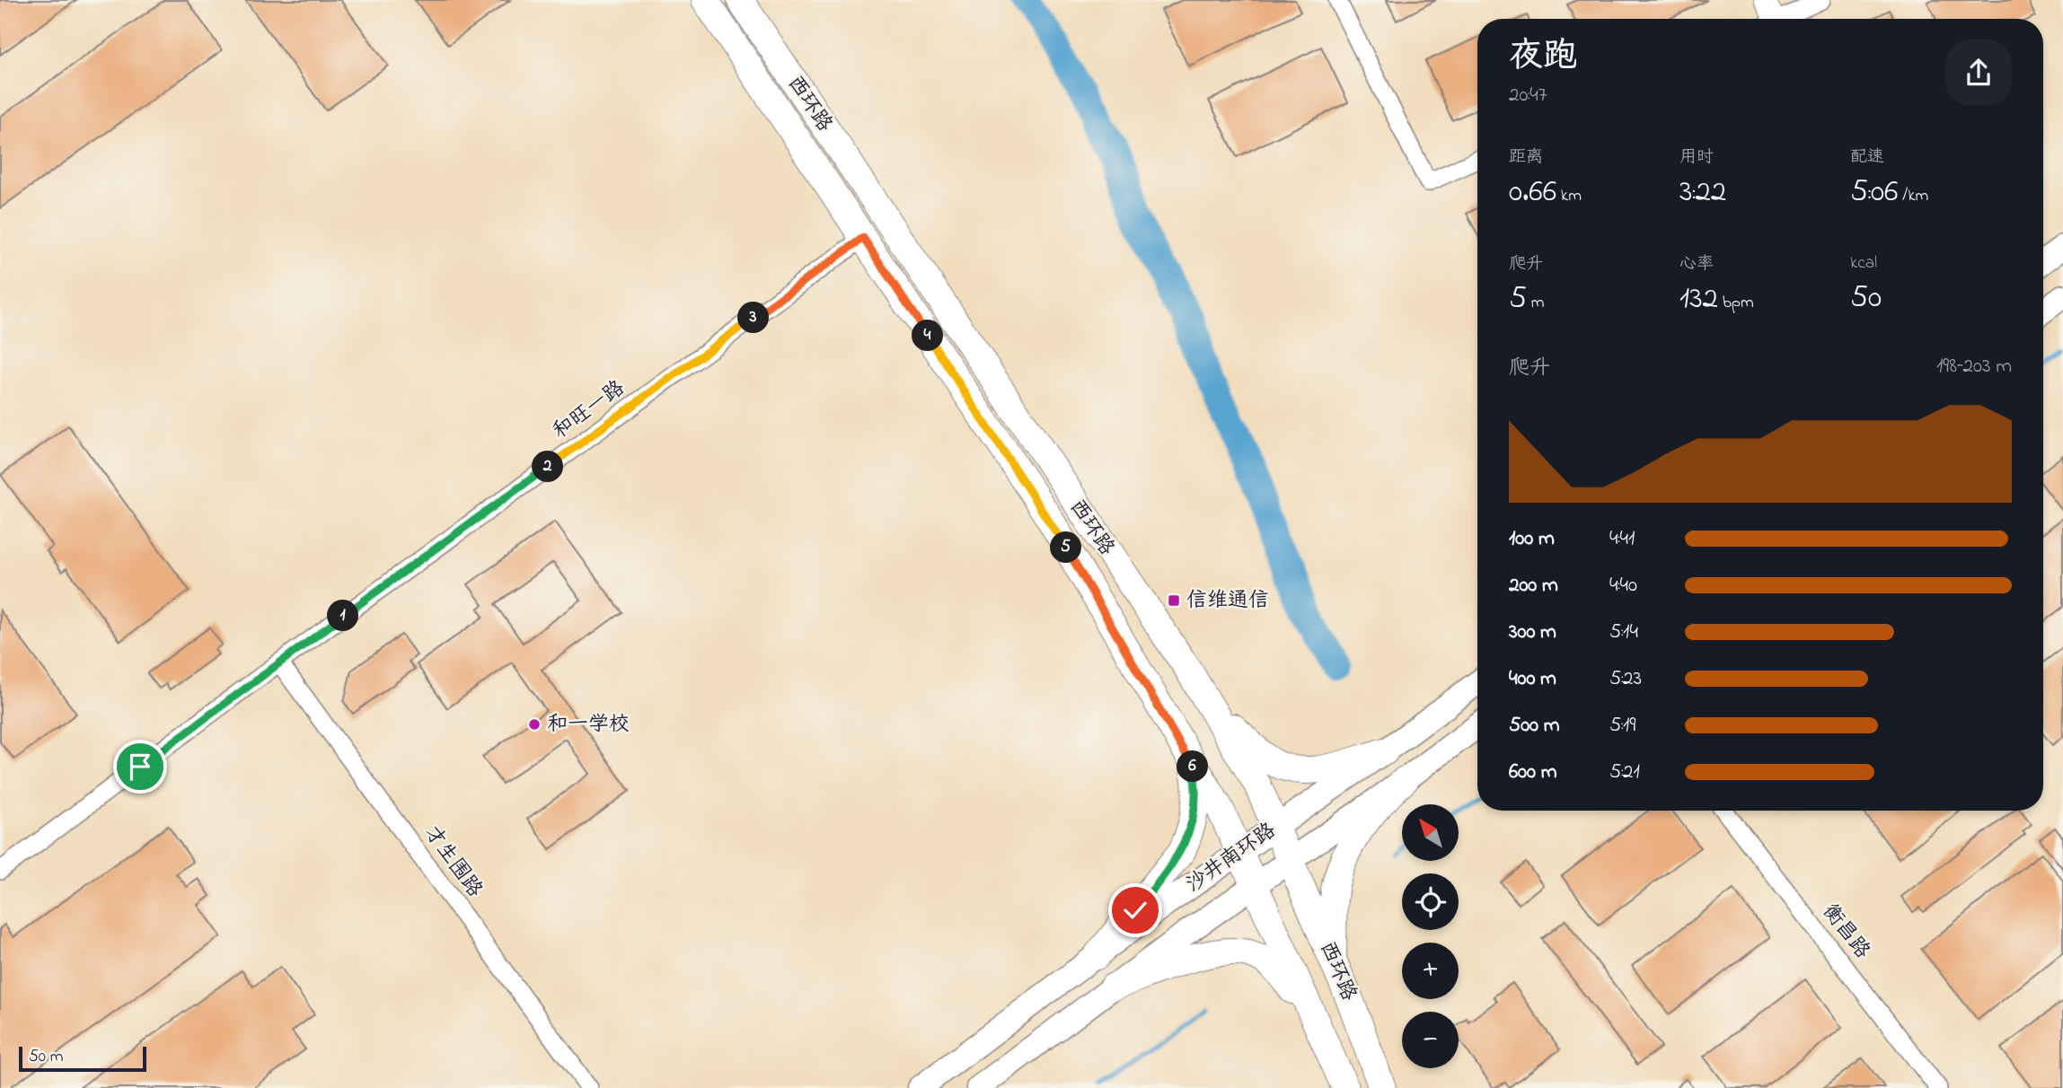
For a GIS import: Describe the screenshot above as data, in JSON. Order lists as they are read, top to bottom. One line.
{"streets":{"main road":["西环路","沙井南环路"],"street":["和旺一路","才生围路","衡昌路"]},"crossings":[["西环路","和旺一路"],["西环路","沙井南环路"],["和旺一路","才生围路"]],"places":{"transit":["信维通信"],"other":["和一学校"]},"scale_bar":"50 m","north":"top left","page":{"heading":["夜跑","20:47"],"stats":[["距离","0.66 km"],["用时","3:22"],["配速","5:06 /km"],["爬升","5 m"],["心率","132 bpm"],["kcal","50"]],"pins":["3","4","2","5","1","6"],"chart":["爬升","198–203 m"],"list":[{"name":"100 m","note":"4:41"},{"name":"200 m","note":"4:40"},{"name":"300 m","note":"5:14"},{"name":"400 m","note":"5:23"},{"name":"500 m","note":"5:19"},{"name":"600 m","note":"5:21"}],"map_buttons":["+","−"],"scale":"50 m"}}
